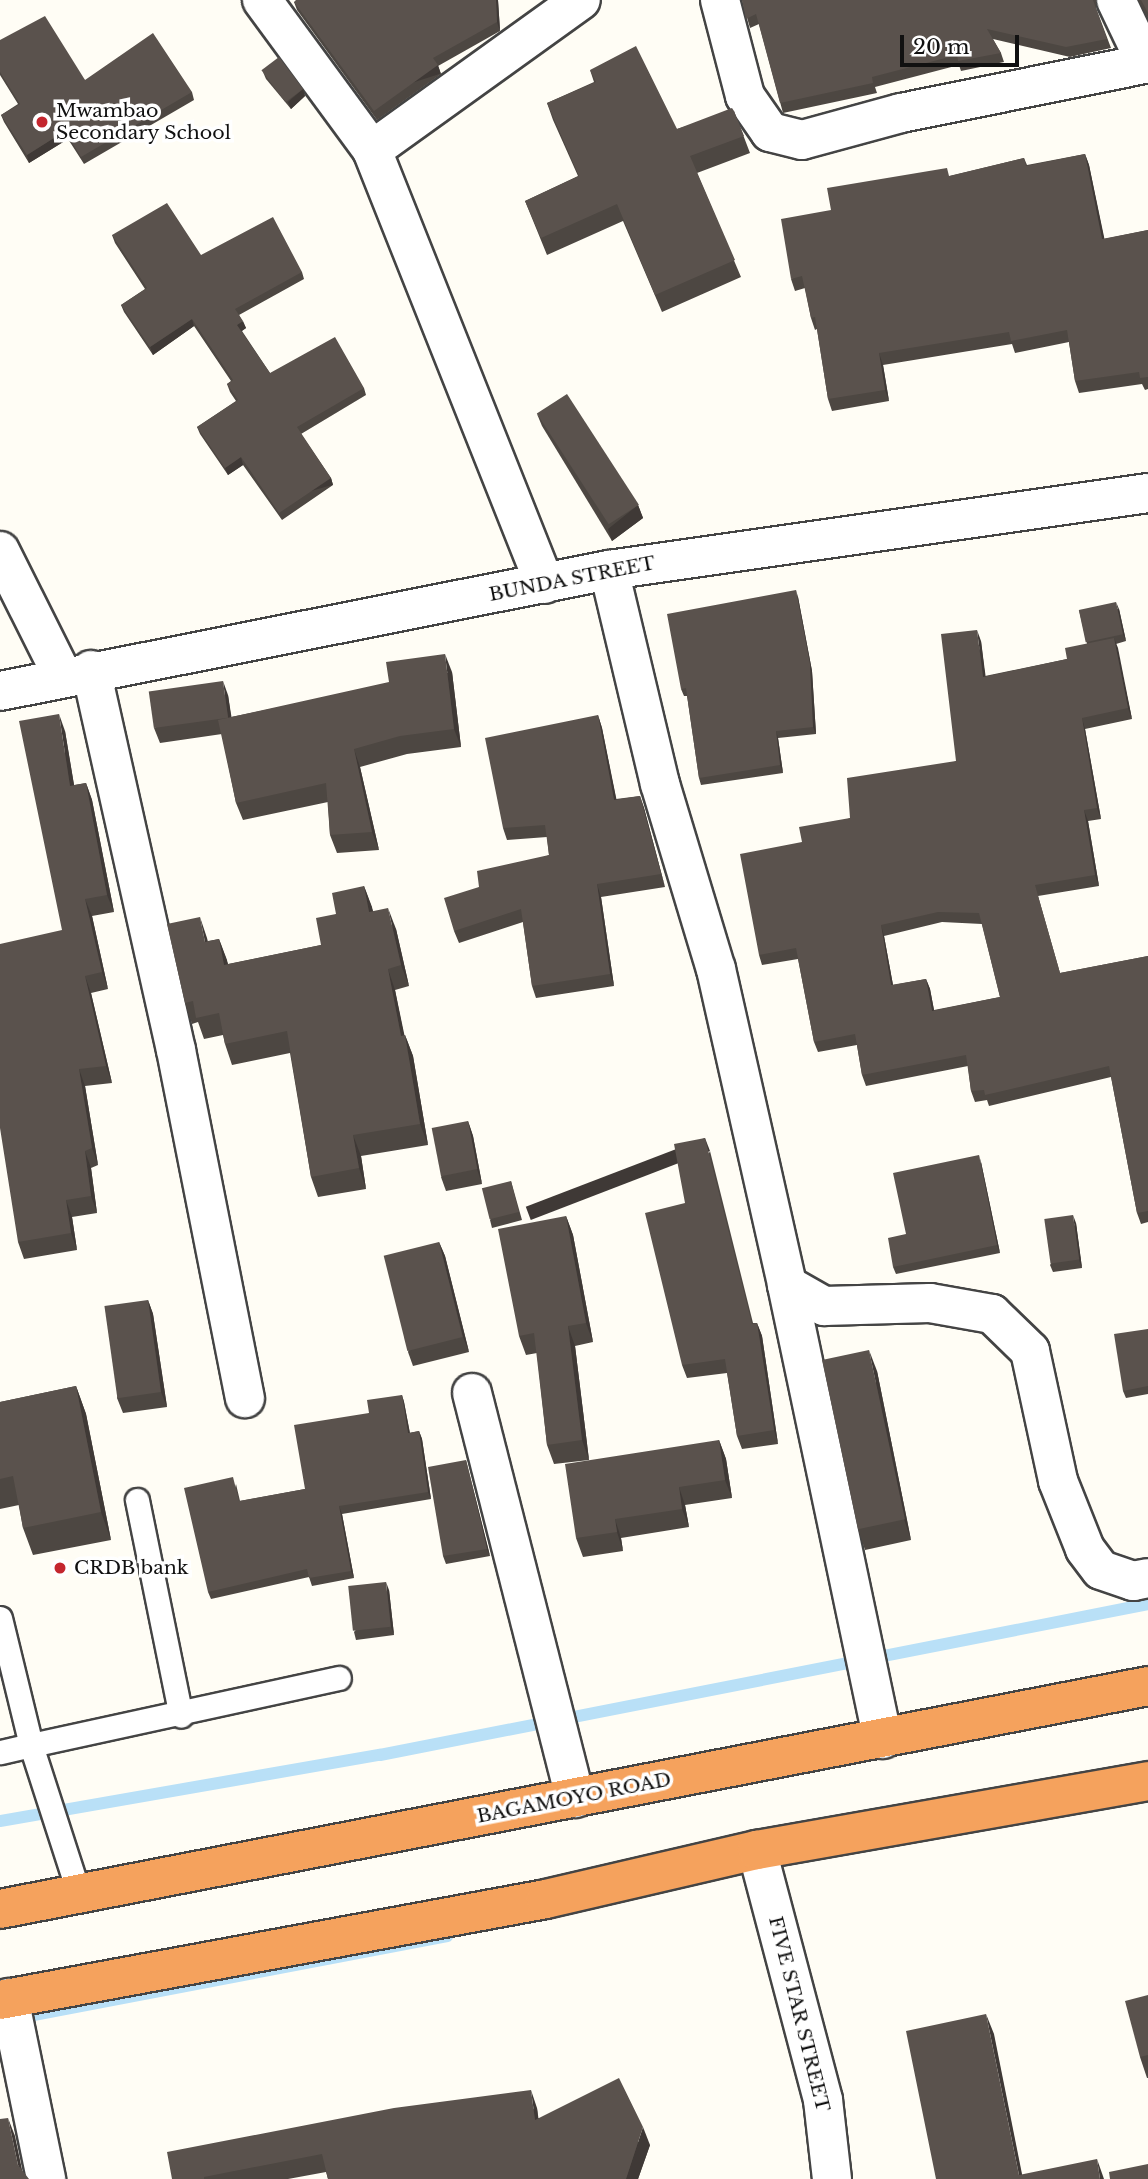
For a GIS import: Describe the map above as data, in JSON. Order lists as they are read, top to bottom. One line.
{"streets":{"highway":["BAGAMOYO ROAD"],"street":["BUNDA STREET","FIVE STAR STREET"]},"places":["Mwambao Secondary School","CRDB bank"],"scale_bar":"20 m"}
